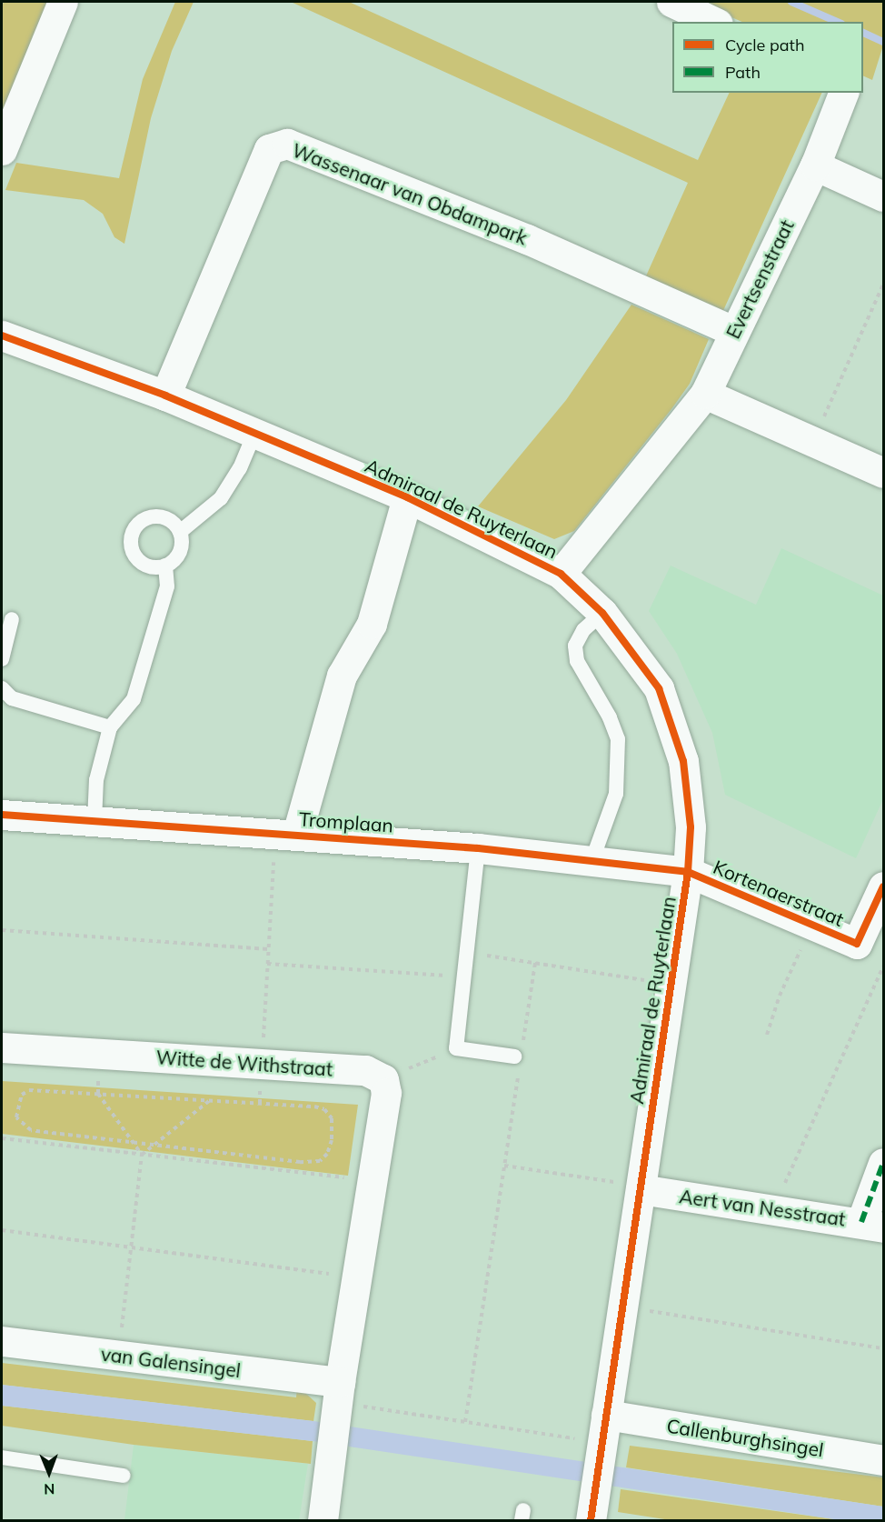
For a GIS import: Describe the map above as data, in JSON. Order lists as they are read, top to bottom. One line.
{"streets":{"street":["Wassenaar van Obdampark","Evertsenstraat","Admiraal de Ruyterlaan","Tromplaan","Kortenaerstraat","Witte de Withstraat","Aert van Nesstraat","van Galensingel","Callenburghsingel"]},"crossings":[["Wassenaar van Obdampark","Evertsenstraat"],["Wassenaar van Obdampark","Admiraal de Ruyterlaan"],["Evertsenstraat","Admiraal de Ruyterlaan"],["Admiraal de Ruyterlaan","Tromplaan"],["Admiraal de Ruyterlaan","Kortenaerstraat"],["Admiraal de Ruyterlaan","Aert van Nesstraat"],["Admiraal de Ruyterlaan","Callenburghsingel"],["Tromplaan","Kortenaerstraat"]],"legend":["Cycle path","Path"],"north":"bottom"}
